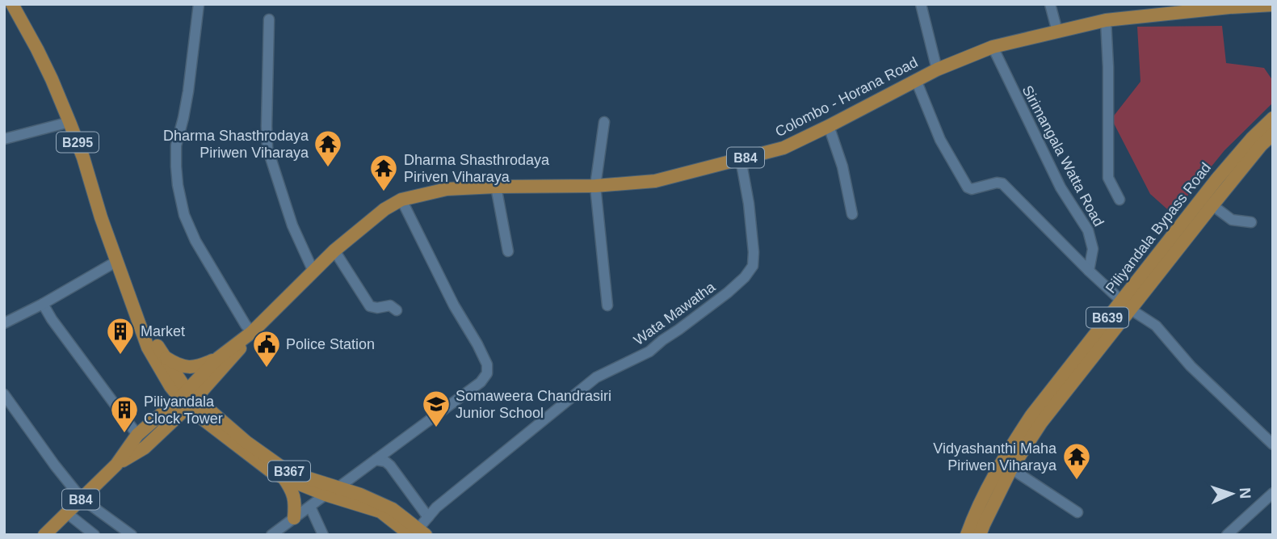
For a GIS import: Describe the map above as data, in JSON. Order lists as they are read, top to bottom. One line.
{"streets":{"main road":["Colombo - Horana Road","B295","B84","Piliyandala Bypass Road","B639","B367"],"street":["Sirimangala Watta Road","Wata Mawatha"]},"crossings":[["Colombo - Horana Road","Sirimangala Watta Road"],["Colombo - Horana Road","B84"],["Colombo - Horana Road","Wata Mawatha"],["B295","B84"],["B295","B367"],["B84","B367"],["Wata Mawatha","B367"]],"places":{"temple":["Dharma Shasthrodaya Piriwen Viharaya","Dharma Shasthrodaya Piriven Viharaya","Vidyashanthi Maha Piriwen Viharaya"],"building":["Market","Piliyandala Clock Tower"],"public building":["Police Station"],"school or university":["Somaweera Chandrasiri Junior School"]},"north":"right"}
